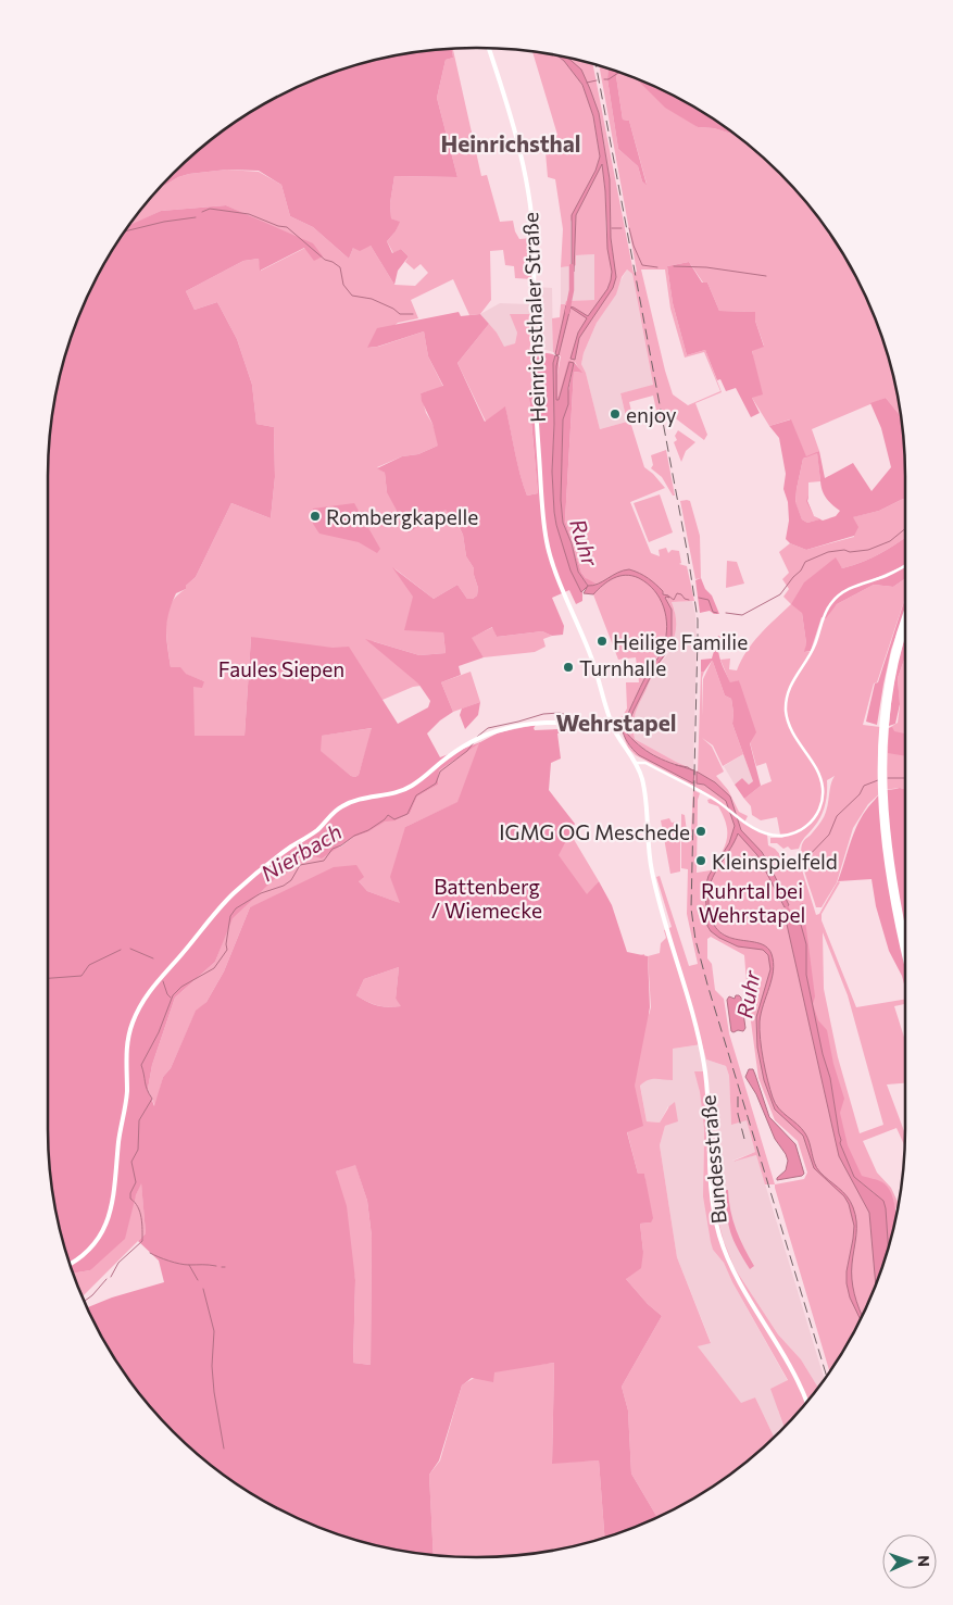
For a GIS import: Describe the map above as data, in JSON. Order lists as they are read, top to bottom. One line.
{"streets":{"main road":["Heinrichsthaler Straße","Bundesstraße"]},"crossings":[["Heinrichsthaler Straße","Bundesstraße"]],"districts":["Heinrichsthal","Wehrstapel"],"water":["Ruhr","Nierbach"],"parks":["Faules Siepen","Battenberg / Wiemecke","Ruhrtal bei Wehrstapel"],"places":["enjoy","Rombergkapelle","Heilige Familie","Turnhalle","IGMG OG Meschede","Kleinspielfeld"],"north":"right"}
